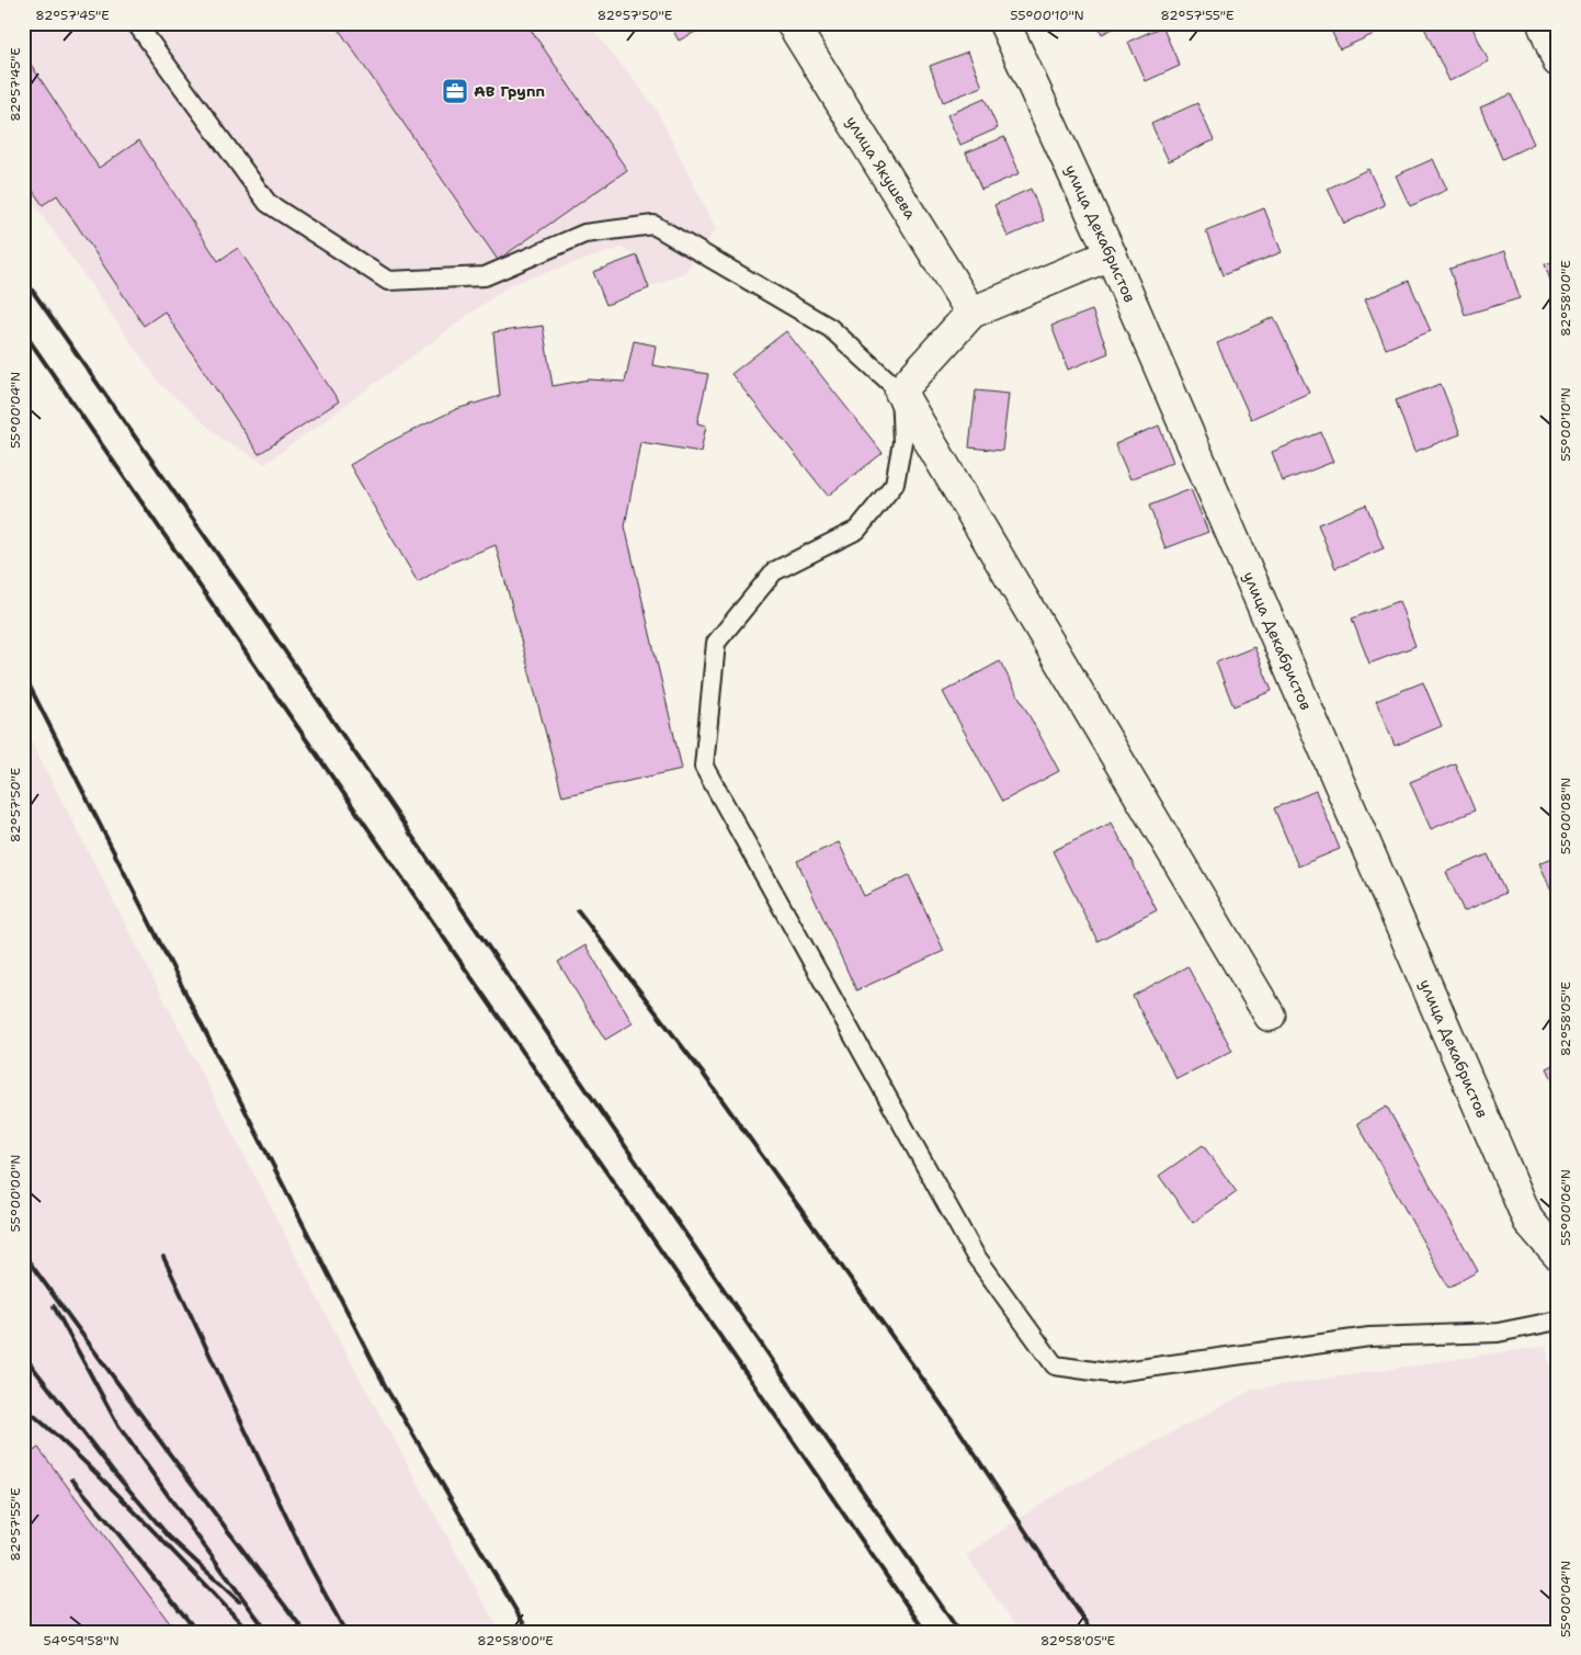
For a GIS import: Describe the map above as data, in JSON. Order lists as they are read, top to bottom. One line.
{"streets":{"street":["улица Якушева","улица Декабристов"]},"places":{"office":["АВ Групп"]},"coordinates":["82°57'45\"E","82°57'50\"E","55°00'10\"N","82°57'55\"E","82°58'00\"E","55°00'04\"N","55°00'08\"N","82°58'05\"E","55°00'00\"N","55°00'06\"N","54°59'58\"N"]}
